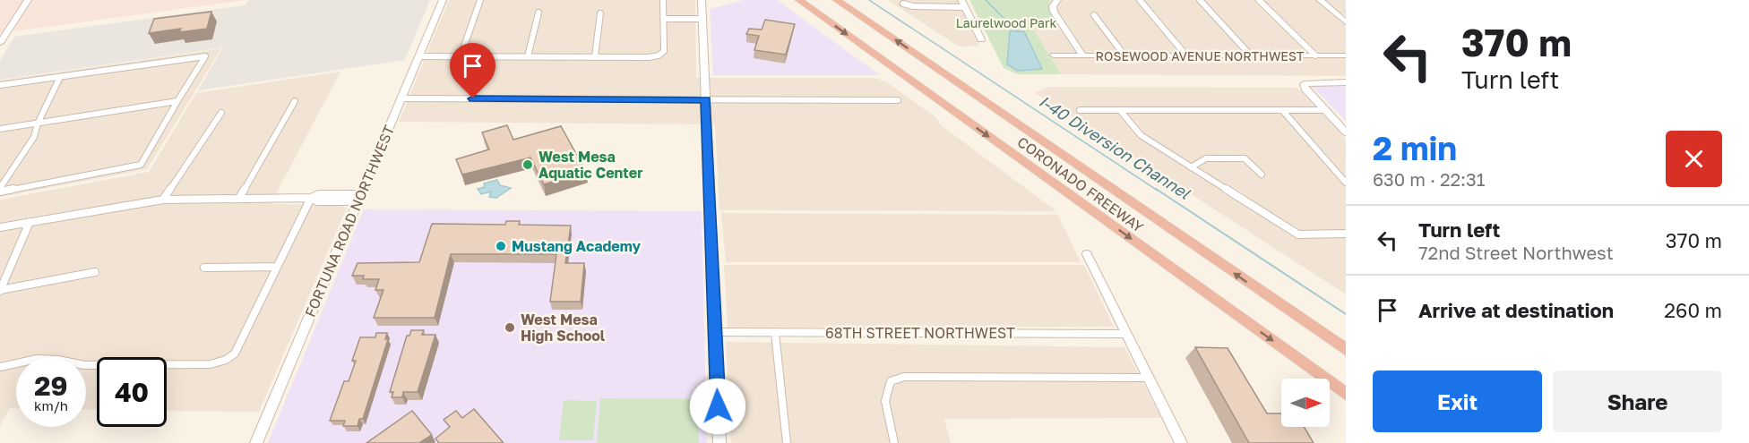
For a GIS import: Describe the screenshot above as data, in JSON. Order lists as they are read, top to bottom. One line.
{"streets":{"highway":["CORONADO FREEWAY"],"street":["ROSEWOOD AVENUE NORTHWEST","FORTUNA ROAD NORTHWEST","68TH STREET NORTHWEST"]},"water":["I-40 Diversion Channel"],"parks":["Laurelwood Park"],"places":["West Mesa Aquatic Center","Mustang Academy","West Mesa High School"],"north":"right","page":{"turn":["370 m","Turn left"],"heading":["2 min","630 m · 22:31"],"list":[{"name":"Turn left","note":"72nd Street Northwest","value":"370 m"},{"name":"Arrive at destination","value":"260 m"}],"speed":"29 km/h","limit":"40","buttons":["Exit","Share"]}}
